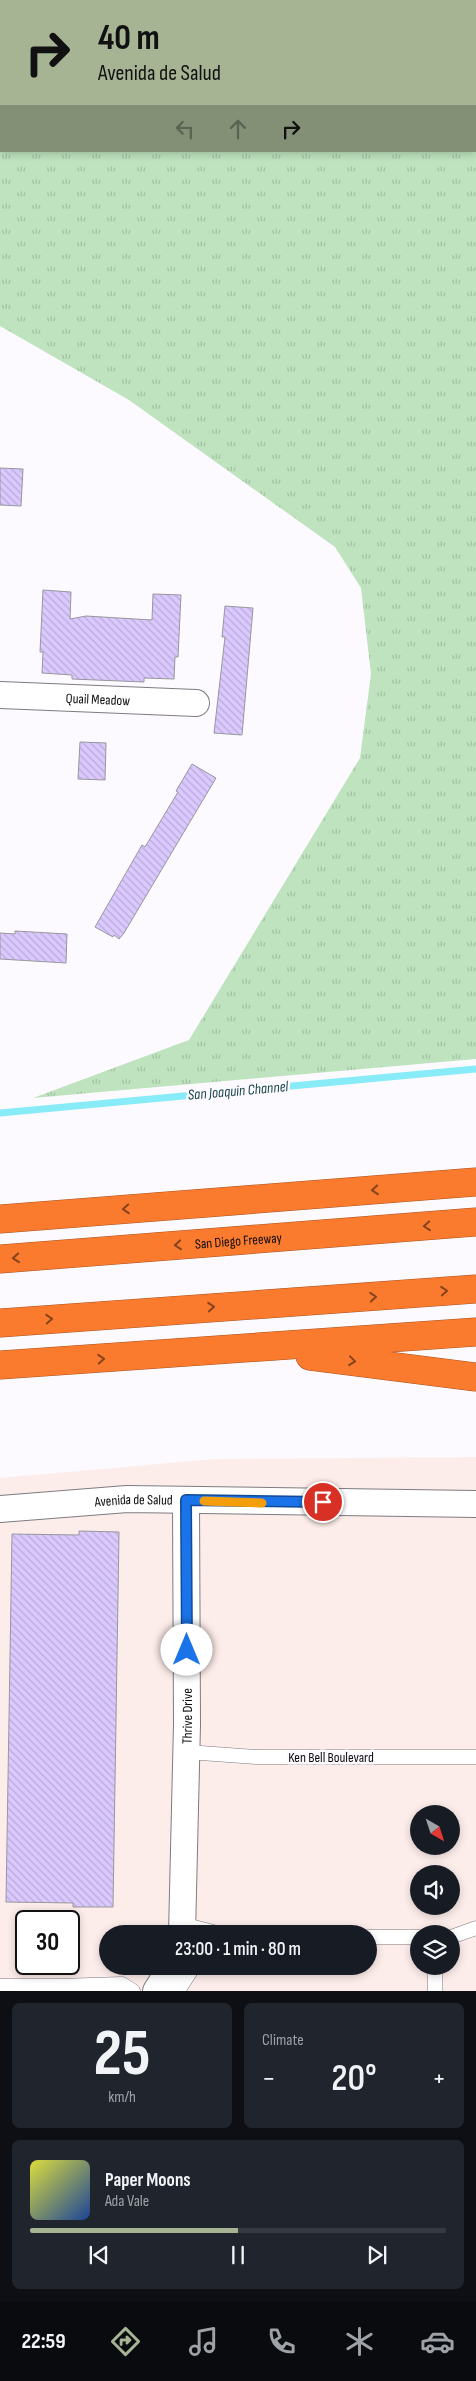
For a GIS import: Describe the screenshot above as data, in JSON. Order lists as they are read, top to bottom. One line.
{"streets":{"highway":["San Diego Freeway"],"street":["Quail Meadow","Avenida de Salud","Thrive Drive"],"lane":["Ken Bell Boulevard"]},"crossings":[["Avenida de Salud","Thrive Drive"],["Thrive Drive","Ken Bell Boulevard"]],"water":["San Joaquin Channel"],"north":"bottom right","page":{"turn":["40 m","Avenida de Salud"],"limit":"30","trip":"23:00 · 1 min · 80 m","tile":[["25","km/h"],"Climate"],"heat":["−","20°","+"],"song":["Paper Moons","Ada Vale"],"tabs":"22:59"}}
